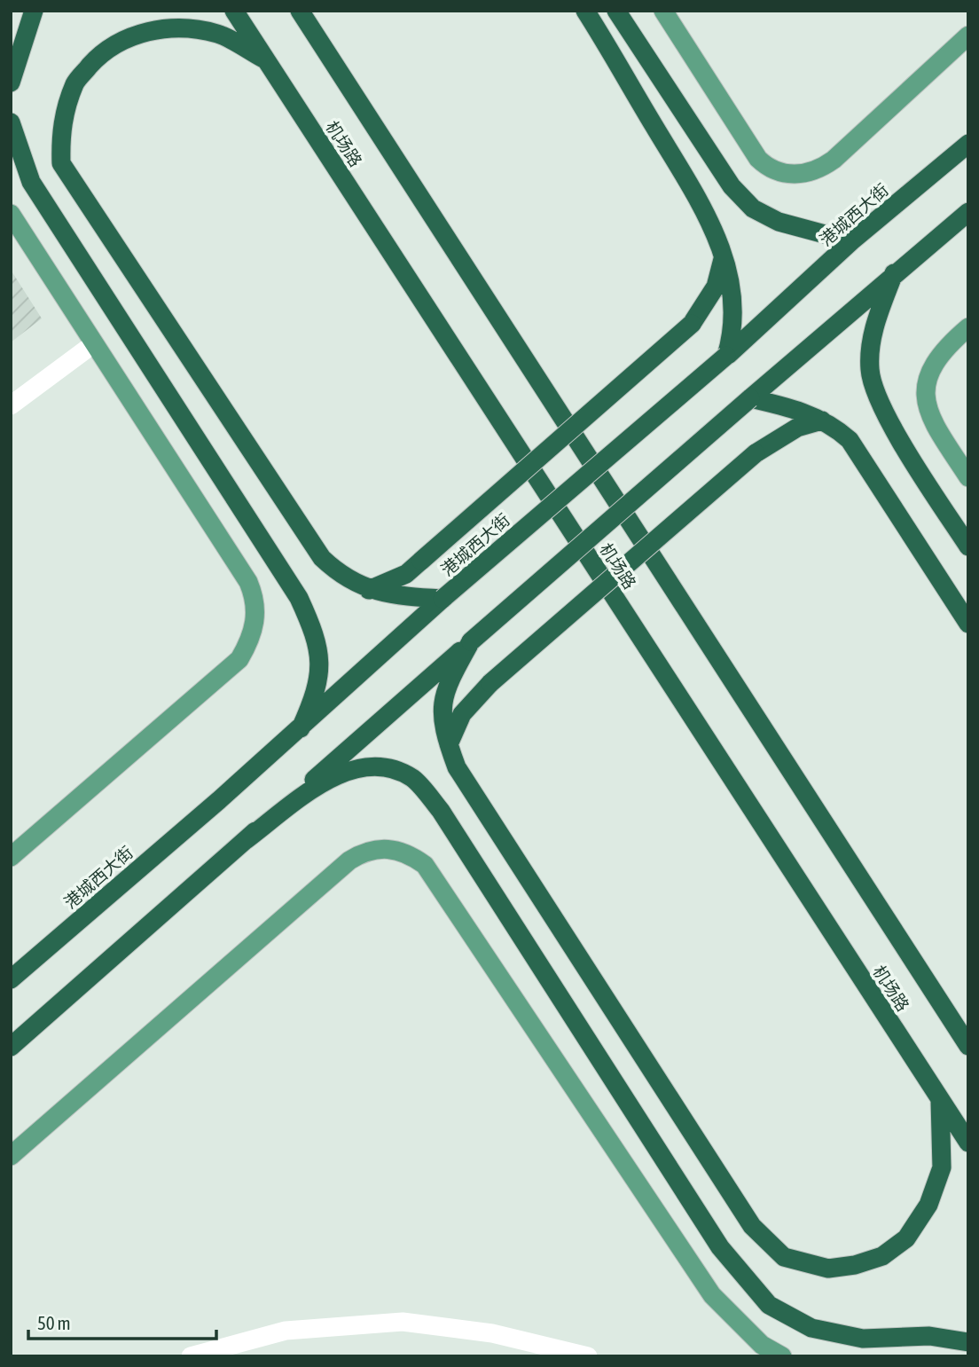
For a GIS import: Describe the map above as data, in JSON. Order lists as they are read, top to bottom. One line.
{"streets":{"highway":["机场路","港城西大街"]},"scale_bar":"50 m"}
